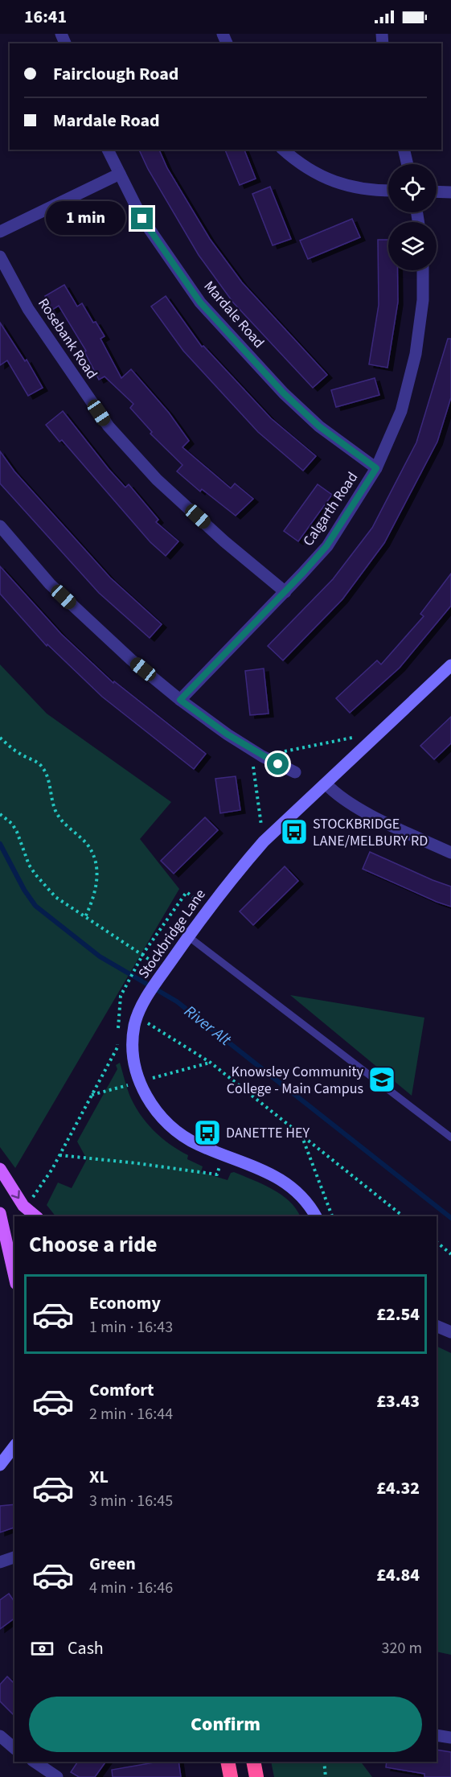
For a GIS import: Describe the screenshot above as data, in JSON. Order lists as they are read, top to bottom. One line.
{"streets":{"main road":["Stockbridge Lane"],"street":["Mardale Road","Rosebank Road","Calgarth Road"]},"crossings":[["Mardale Road","Calgarth Road"],["Rosebank Road","Calgarth Road"]],"water":["River Alt"],"places":{"bus stop":["STOCKBRIDGE LANE/MELBURY RD","DANETTE HEY"],"school or university":["Knowsley Community College - Main Campus"]},"page":{"status":"16:41","banner":["Fairclough Road","Mardale Road"],"bubble":"1 min","heading":"Choose a ride","list":[{"name":"Economy","note":"1 min · 16:43","value":"£2.54"},{"name":"Comfort","note":"2 min · 16:44","value":"£3.43"},{"name":"XL","note":"3 min · 16:45","value":"£4.32"},{"name":"Green","note":"4 min · 16:46","value":"£4.84"}],"pay":["Cash","320 m"],"buttons":"Confirm"}}
